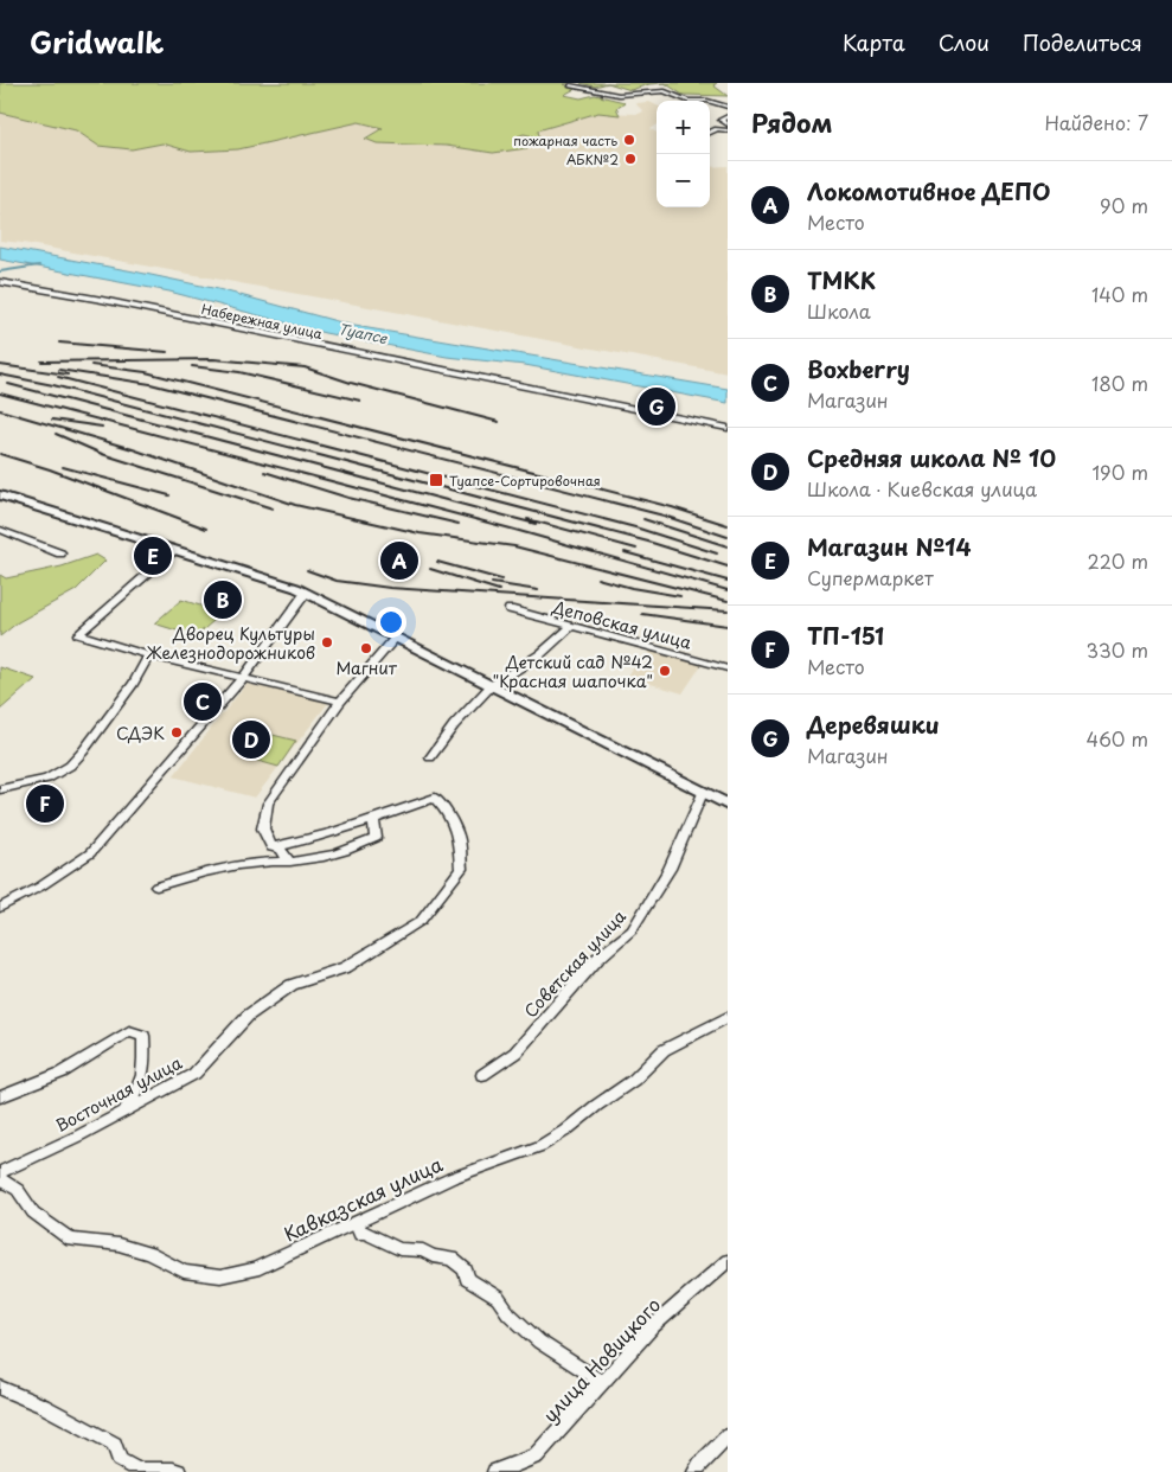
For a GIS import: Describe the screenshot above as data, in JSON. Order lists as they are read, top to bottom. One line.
{"streets":{"street":["Набережная улица","Деповская улица","Советская улица","Восточная улица","Кавказская улица","улица Новицкого"]},"water":["Туапсе"],"places":{"other":["пожарная часть","АБК№2","Дворец Культуры Железнодорожников","Магнит","Детский сад №42 \"Красная шапочка\"","СДЭК"],"transit":["Туапсе-Сортировочная"]},"page":{"header":"Gridwalk","nav":["Карта","Слои","Поделиться"],"heading":["Рядом","Найдено: 7"],"map_buttons":["+","−"],"list":[{"mark":"A","name":"Локомотивное ДЕПО","note":"Место","value":"90 m"},{"mark":"B","name":"ТМКК","note":"Школа","value":"140 m"},{"mark":"C","name":"Boxberry","note":"Магазин","value":"180 m"},{"mark":"D","name":"Средняя школа № 10","note":"Школа · Киевская улица","value":"190 m"},{"mark":"E","name":"Магазин №14","note":"Супермаркет","value":"220 m"},{"mark":"F","name":"ТП-151","note":"Место","value":"330 m"},{"mark":"G","name":"Деревяшки","note":"Магазин","value":"460 m"}],"pins":["G","E","A","B","C","D","F"]}}
